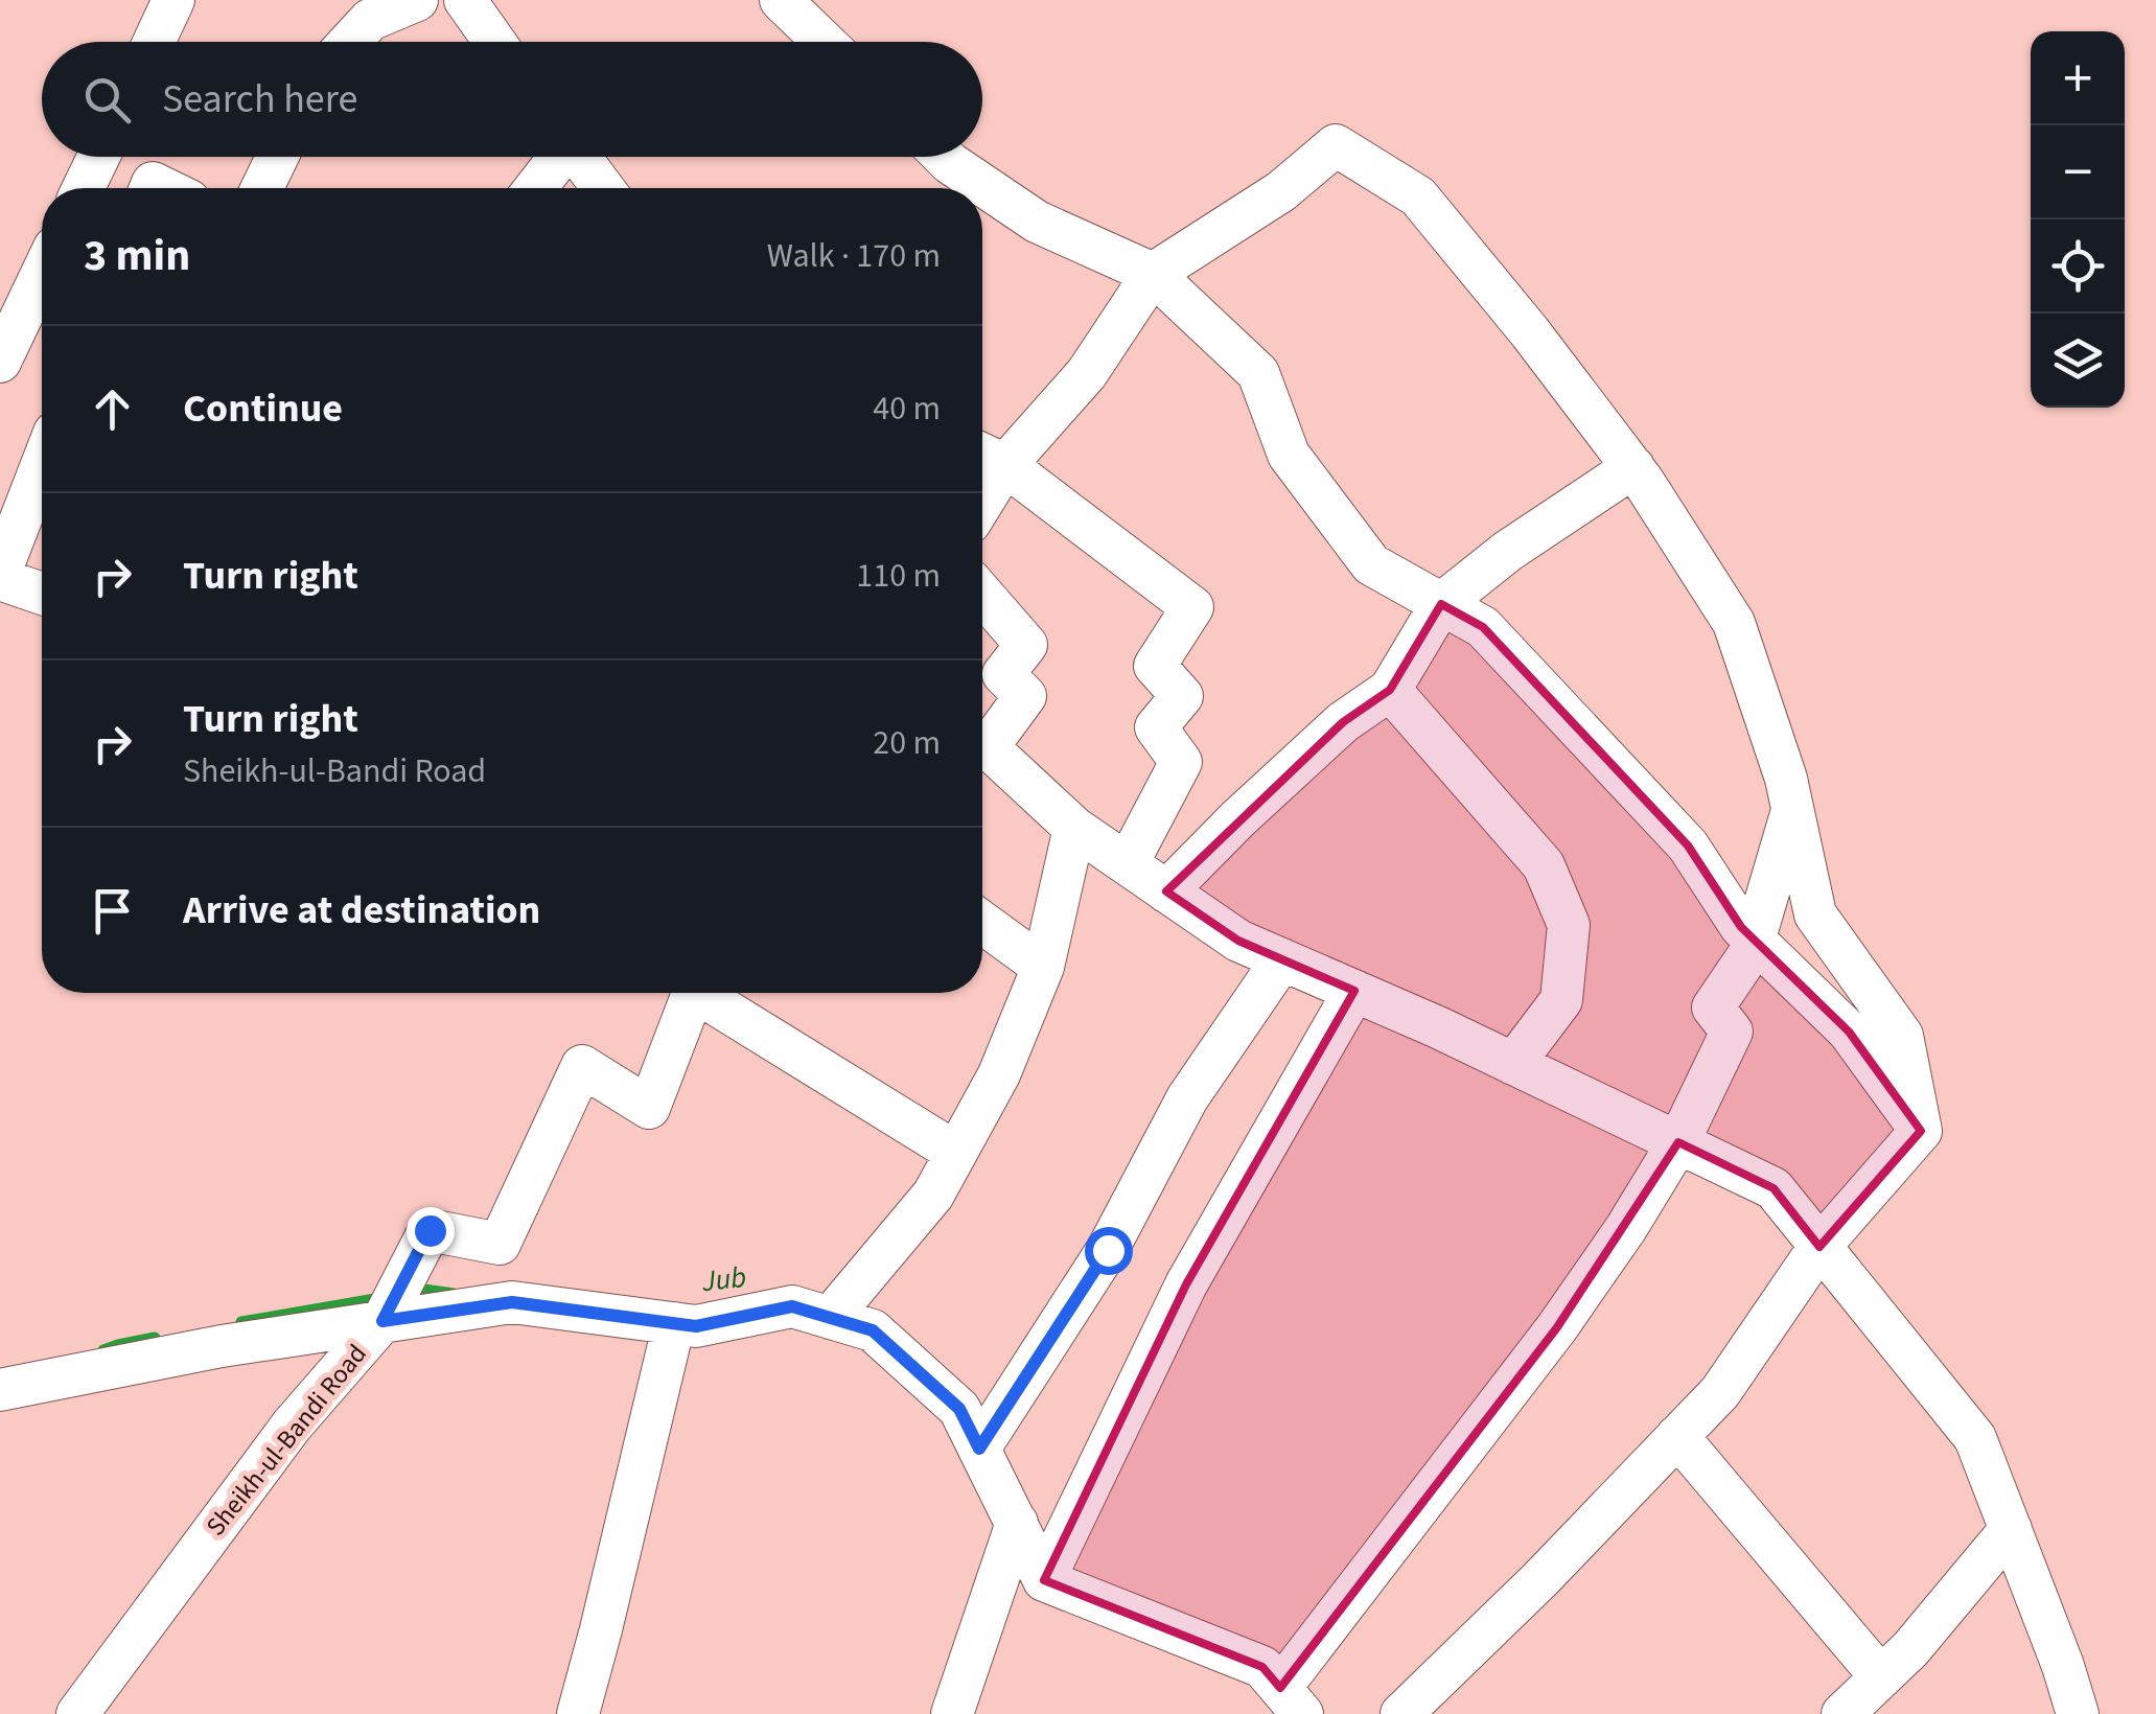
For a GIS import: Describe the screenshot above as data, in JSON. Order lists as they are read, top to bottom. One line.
{"streets":{"street":["Sheikh-ul-Bandi Road"]},"water":["Jub"],"page":{"map_buttons":["+","−"],"search":"Search here","heading":["3 min","Walk · 170 m"],"list":[["Continue","40 m"],["Turn right","110 m"],["Turn right","Sheikh-ul-Bandi Road","20 m"],"Arrive at destination"]}}
